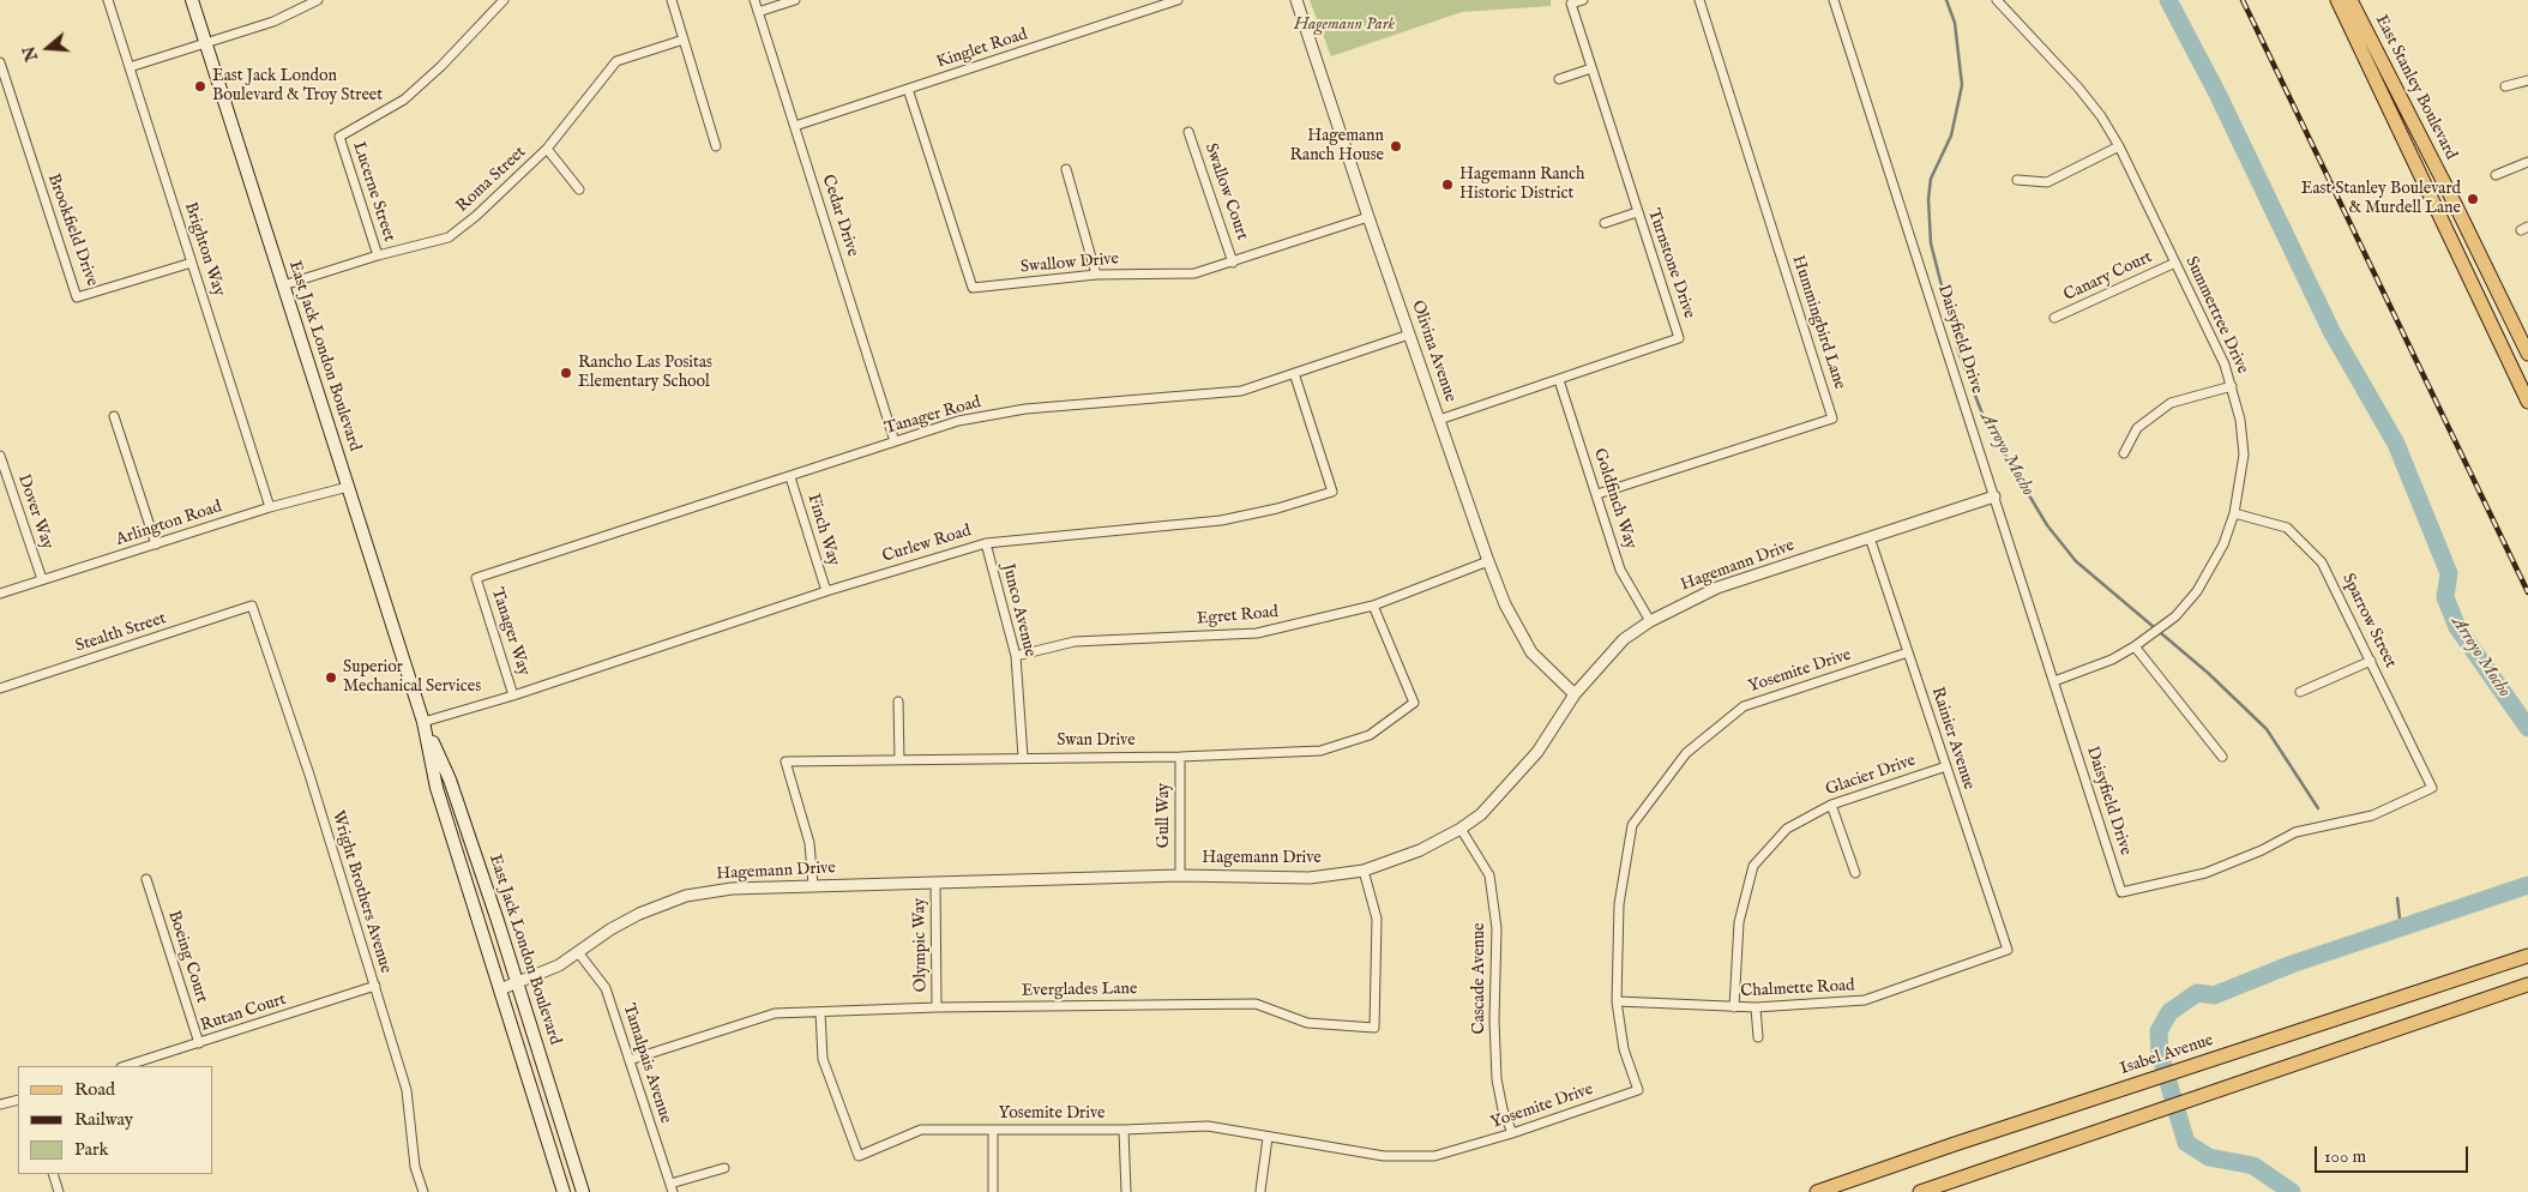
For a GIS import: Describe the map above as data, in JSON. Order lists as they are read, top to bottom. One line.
{"streets":{"main road":["East Stanley Boulevard","East Jack London Boulevard","Isabel Avenue"],"street":["Kinglet Road","Roma Street","Lucerne Street","Swallow Court","Cedar Drive","Brookfield Drive","Brighton Way","Swallow Drive","Turnstone Drive","Canary Court","Summertree Drive","Hummingbird Lane","Daisyfield Drive","Olivina Avenue","Tanager Road","Goldfinch Way","Dover Way","Arlington Road","Finch Way","Curlew Road","Hagemann Drive","Junco Avenue","Egret Road","Sparrow Street","Tanager Way","Stealth Street","Yosemite Drive","Rainier Avenue","Swan Drive","Glacier Drive","Gull Way","Wright Brothers Avenue","Olympic Way","Boeing Court","Cascade Avenue","Chalmette Road","Everglades Lane","Rutan Court","Tamalpais Avenue"]},"crossings":[["Kinglet Road","Cedar Drive"],["Kinglet Road","Swallow Drive"],["Roma Street","Lucerne Street"],["Roma Street","East Jack London Boulevard"],["Swallow Court","Swallow Drive"],["Cedar Drive","Tanager Road"],["Brookfield Drive","Brighton Way"],["Brighton Way","Arlington Road"],["Swallow Drive","Olivina Avenue"],["Turnstone Drive","Olivina Avenue"],["Turnstone Drive","Goldfinch Way"],["Canary Court","Summertree Drive"],["Summertree Drive","Daisyfield Drive"],["Summertree Drive","Sparrow Street"],["Hummingbird Lane","Goldfinch Way"],["Daisyfield Drive","Hagemann Drive"],["Daisyfield Drive","Sparrow Street"],["Olivina Avenue","Tanager Road"],["Olivina Avenue","Hagemann Drive"],["Olivina Avenue","Egret Road"],["East Jack London Boulevard","Arlington Road"],["East Jack London Boulevard","Curlew Road"],["East Jack London Boulevard","Hagemann Drive"],["Tanager Road","Finch Way"],["Tanager Road","Curlew Road"],["Tanager Road","Tanager Way"],["Goldfinch Way","Hagemann Drive"],["Dover Way","Arlington Road"],["Finch Way","Curlew Road"],["Curlew Road","Junco Avenue"],["Curlew Road","Tanager Way"],["Hagemann Drive","Rainier Avenue"],["Hagemann Drive","Swan Drive"],["Hagemann Drive","Gull Way"],["Hagemann Drive","Olympic Way"],["Hagemann Drive","Cascade Avenue"],["Hagemann Drive","Everglades Lane"],["Hagemann Drive","Tamalpais Avenue"],["Junco Avenue","Egret Road"],["Junco Avenue","Swan Drive"],["Egret Road","Swan Drive"],["Stealth Street","Wright Brothers Avenue"],["Yosemite Drive","Rainier Avenue"],["Yosemite Drive","Cascade Avenue"],["Yosemite Drive","Chalmette Road"],["Yosemite Drive","Everglades Lane"],["Rainier Avenue","Glacier Drive"],["Rainier Avenue","Chalmette Road"],["Swan Drive","Gull Way"],["Glacier Drive","Chalmette Road"],["Wright Brothers Avenue","Rutan Court"],["Olympic Way","Everglades Lane"],["Boeing Court","Rutan Court"],["Everglades Lane","Tamalpais Avenue"]],"water":["Arroyo Mocho"],"parks":["Hagemann Park"],"places":["East Jack London Boulevard & Troy Street","Hagemann Ranch House","Hagemann Ranch Historic District","East Stanley Boulevard & Murdell Lane","Rancho Las Positas Elementary School","Superior Mechanical Services"],"legend":["Road","Railway","Park"],"scale_bar":"100 m","north":"left"}
